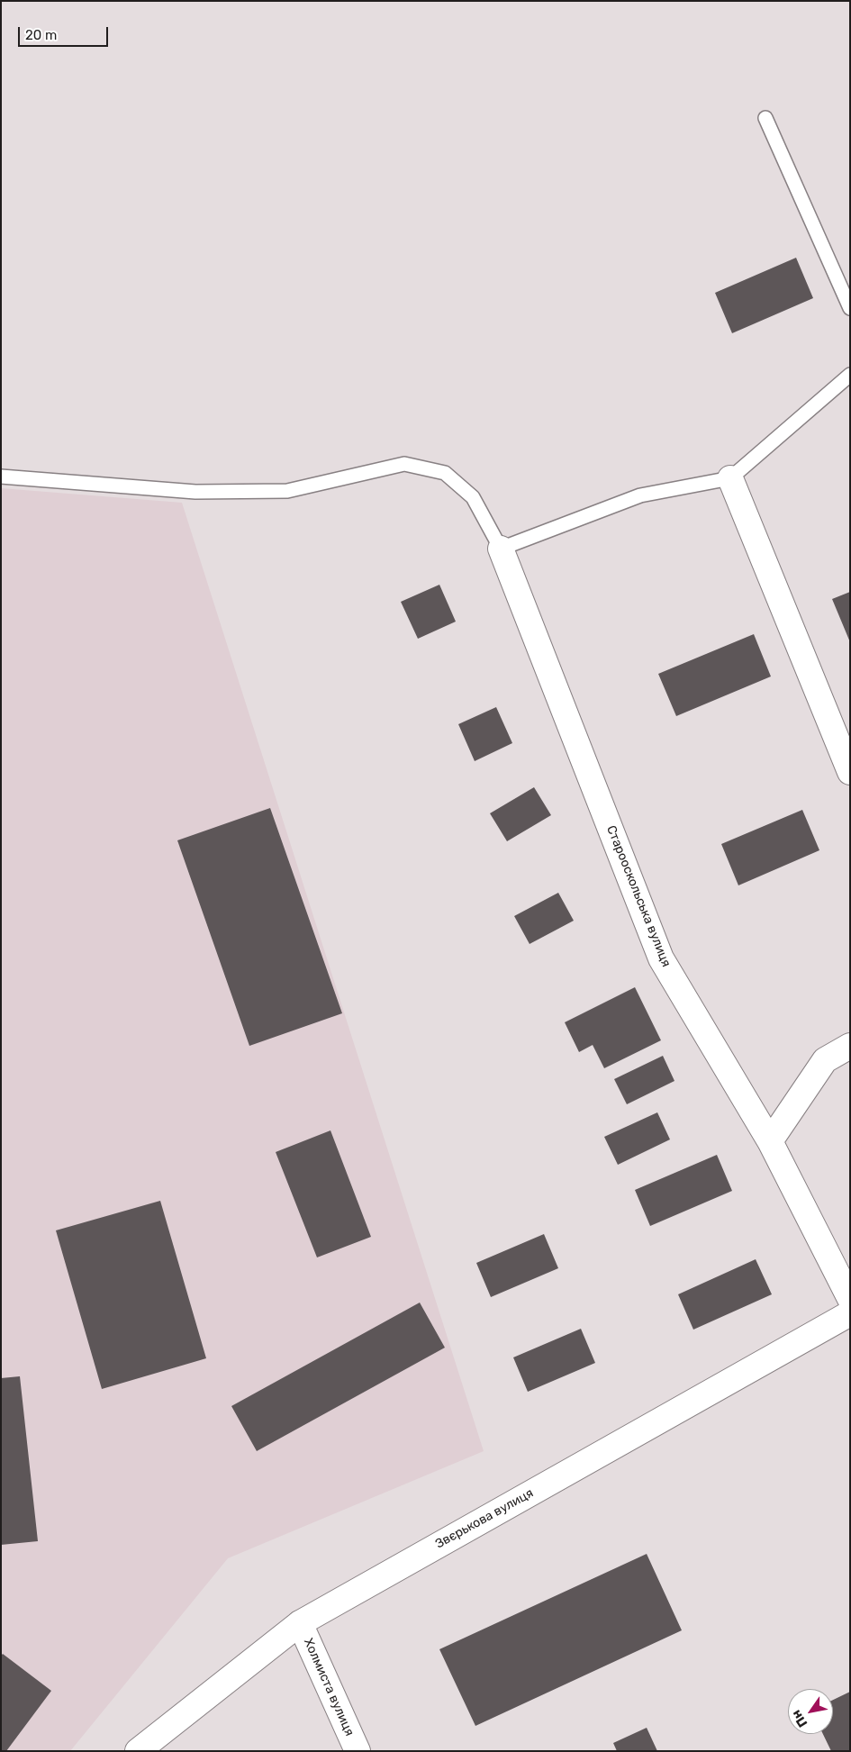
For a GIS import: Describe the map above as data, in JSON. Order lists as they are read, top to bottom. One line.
{"streets":{"street":["Старооскольська вулиця","Звєрькова вулиця","Холмиста вулиця"]},"crossings":[["Звєрькова вулиця","Холмиста вулиця"]],"scale_bar":"20 m","north":"bottom left"}
